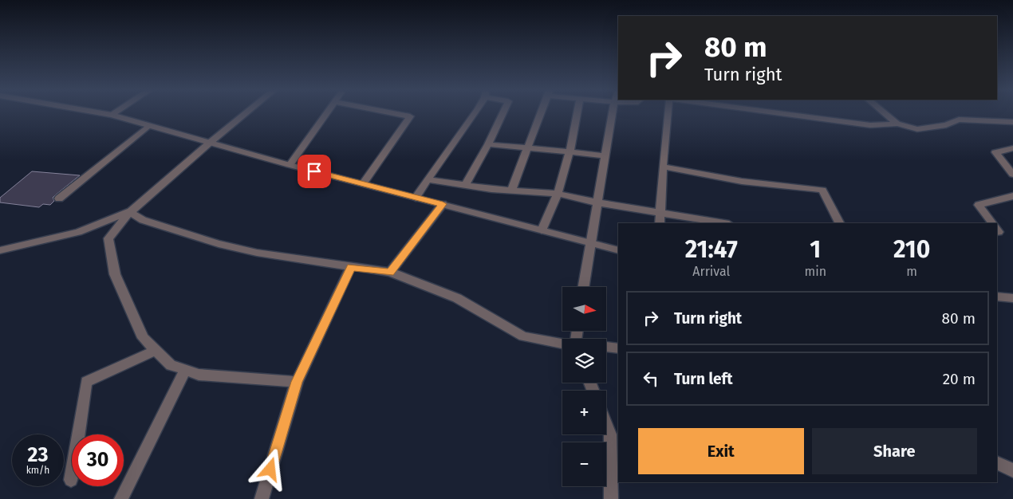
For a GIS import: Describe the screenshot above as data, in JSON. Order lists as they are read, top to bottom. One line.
{"north":"right","page":{"turn":["80 m","Turn right"],"eta":["21:47","Arrival","1","min","210","m"],"map_buttons":["+","−"],"list":[{"name":"Turn right","value":"80 m"},{"name":"Turn left","value":"20 m"}],"buttons":["Exit","Share"],"speed":"23 km/h","limit":"30"}}
